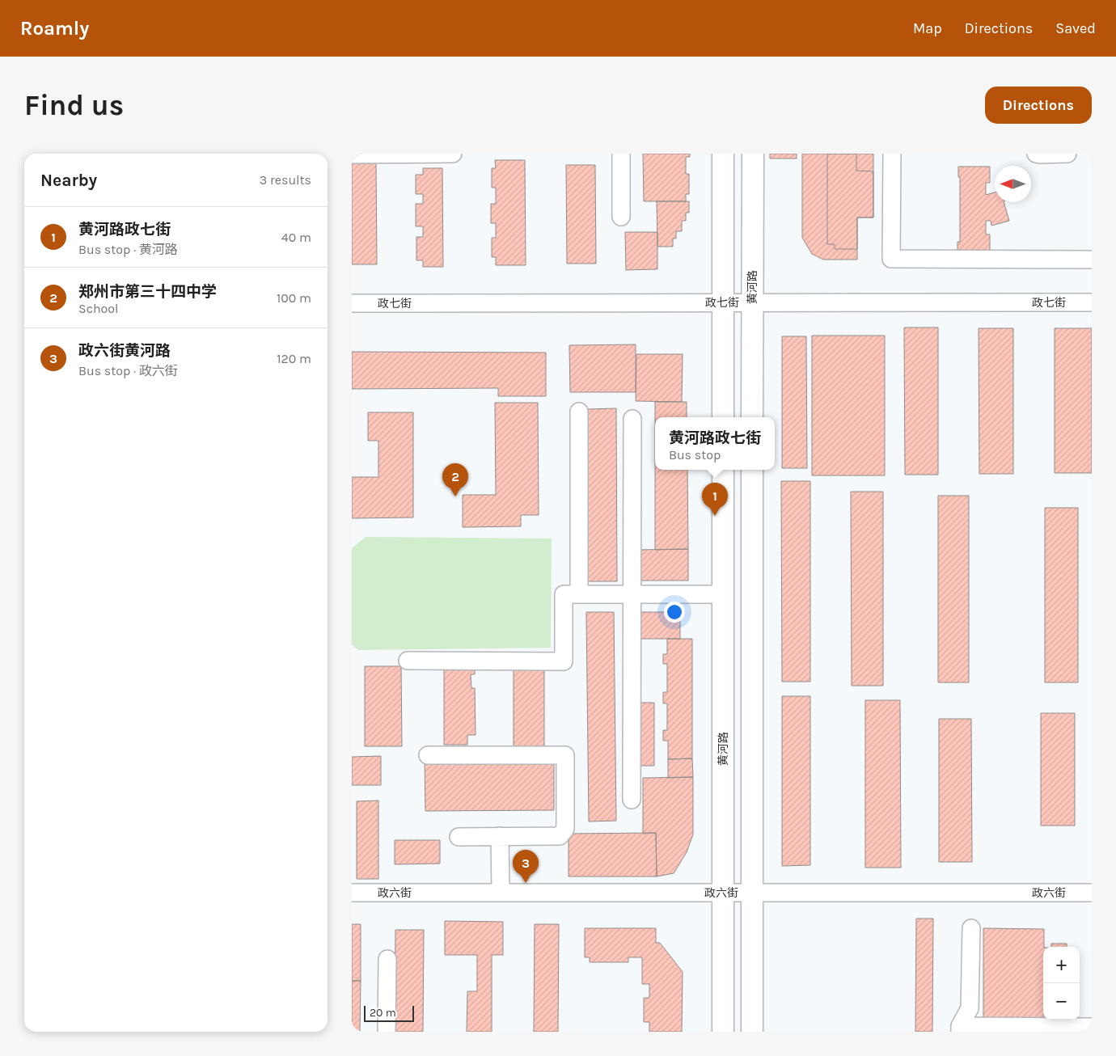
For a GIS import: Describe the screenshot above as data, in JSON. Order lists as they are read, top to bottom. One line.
{"streets":{"main road":["黄河路"],"street":["政七街","政六街"]},"crossings":[["黄河路","政七街"],["黄河路","政六街"]],"scale_bar":"20 m","north":"left","page":{"header":"Roamly","nav":["Map","Directions","Saved"],"buttons":"Directions","title":"Find us","heading":["Nearby","3 results"],"list":[{"mark":"1","name":"黄河路政七街","note":"Bus stop · 黄河路","value":"40 m"},{"mark":"2","name":"郑州市第三十四中学","note":"School","value":"100 m"},{"mark":"3","name":"政六街黄河路","note":"Bus stop · 政六街","value":"120 m"}],"popup":["黄河路政七街","Bus stop"],"pins":["2","1","3"],"map_buttons":["+","−"],"scale":"20 m"}}
